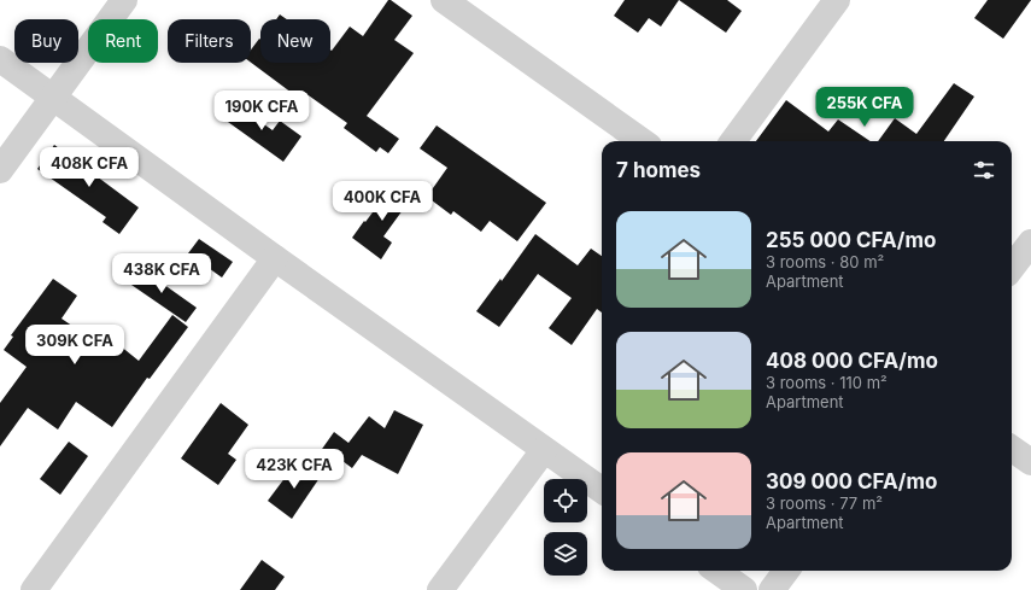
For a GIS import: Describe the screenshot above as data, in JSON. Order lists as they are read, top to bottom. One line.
{"page":{"chip":["Buy","Rent","Filters","New"],"price":["255K CFA","190K CFA","408K CFA","400K CFA","438K CFA","309K CFA","423K CFA"],"heading":"7 homes","list":[{"name":"255 000 CFA/mo","note":"3 rooms · 80 m² · Apartment"},{"name":"408 000 CFA/mo","note":"3 rooms · 110 m² · Apartment"},{"name":"309 000 CFA/mo","note":"3 rooms · 77 m² · Apartment"}]}}
